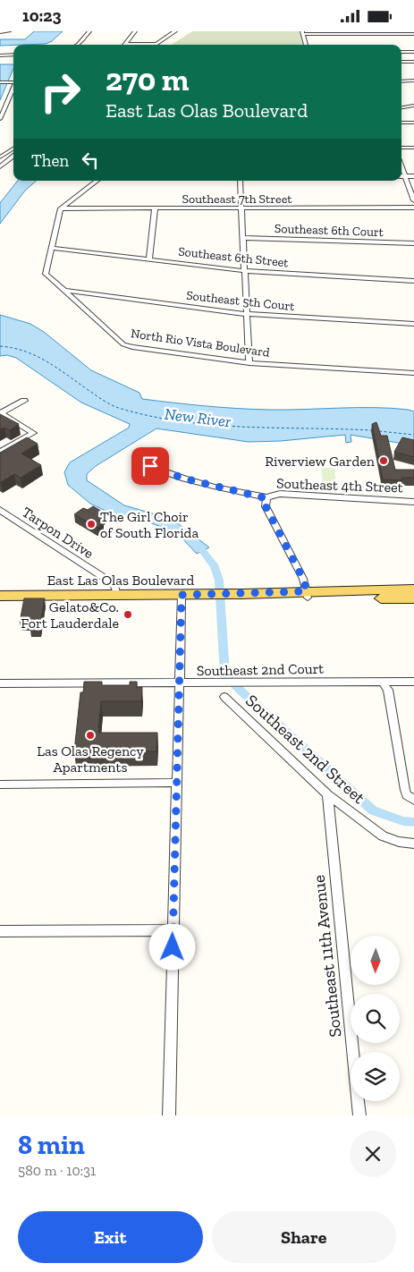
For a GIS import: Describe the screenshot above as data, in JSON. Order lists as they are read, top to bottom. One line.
{"streets":{"main road":["East Las Olas Boulevard"],"street":["Southeast 7th Street","Southeast 6th Court","Southeast 6th Street","Southeast 5th Court","North Rio Vista Boulevard","Southeast 4th Street","Tarpon Drive","Southeast 2nd Court","Southeast 2nd Street","Southeast 11th Avenue"]},"crossings":[["Southeast 7th Street","North Rio Vista Boulevard"],["Southeast 6th Street","North Rio Vista Boulevard"],["Southeast 5th Court","North Rio Vista Boulevard"],["Tarpon Drive","East Las Olas Boulevard"],["Southeast 2nd Street","Southeast 11th Avenue"]],"water":["New River"],"places":["Riverview Garden","The Girl Choir of South Florida","Gelato&Co. Fort Lauderdale","Las Olas Regency Apartments"],"north":"bottom","page":{"status":"10:23","turn":["270 m","East Las Olas Boulevard"],"then":"Then","heading":["8 min","580 m · 10:31"],"buttons":["Exit","Share"]}}
